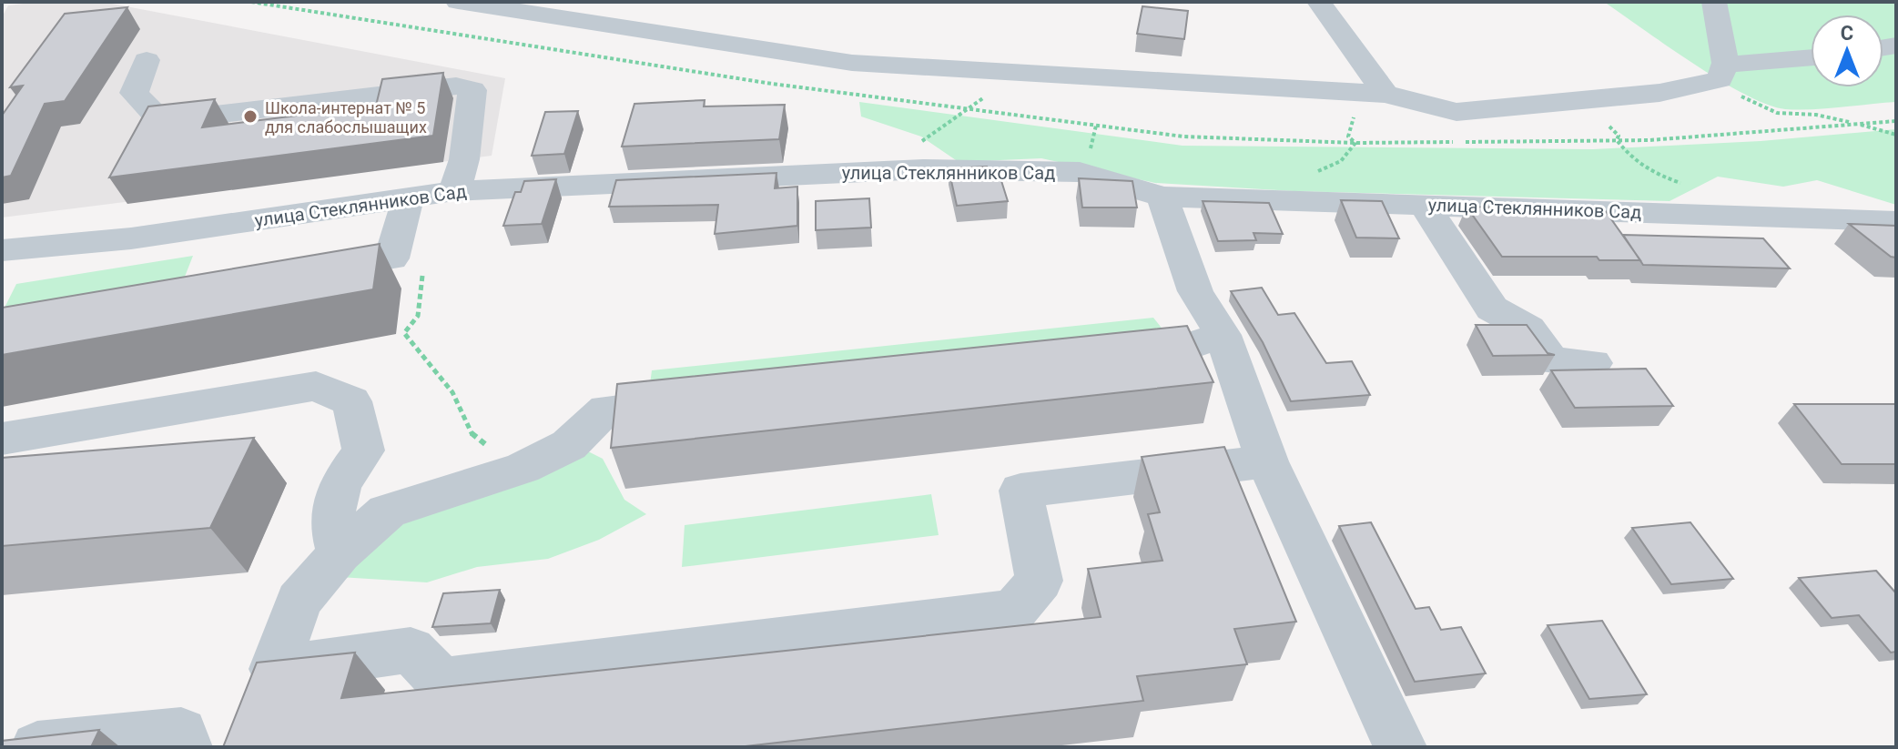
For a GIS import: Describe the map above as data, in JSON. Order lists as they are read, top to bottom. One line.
{"streets":{"street":["улица Стеклянников Сад"]},"places":["Школа-интернат № 5 для слабослышащих"],"north":"top"}
